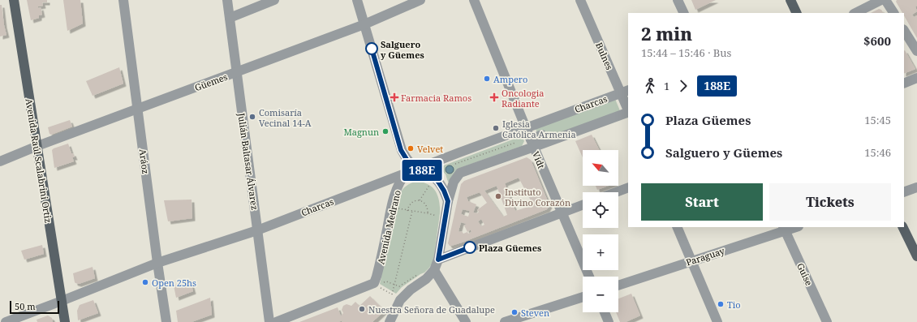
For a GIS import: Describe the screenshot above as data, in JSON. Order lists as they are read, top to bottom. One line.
{"streets":{"main road":["Avenida Raúl Scalabrini Ortiz"],"street":["Bulnes","Güemes","Charcas","Vidt","Aráoz","Julián Baltasar Álvarez","Avenida Medrano","Paraguay","Guise"]},"crossings":[["Bulnes","Charcas"],["Güemes","Avenida Raúl Scalabrini Ortiz"],["Güemes","Aráoz"],["Güemes","Julián Baltasar Álvarez"],["Charcas","Vidt"],["Charcas","Avenida Raúl Scalabrini Ortiz"],["Charcas","Aráoz"],["Charcas","Julián Baltasar Álvarez"],["Charcas","Avenida Medrano"],["Paraguay","Guise"]],"places":{"other":["Salguero y Güemes","Ampero","Comisaría Vecinal 14-A","Iglesia Católica Armenia","Magnun","Velvet","Instituto Divino Corazón","Plaza Güemes","Open 25hs","Tio","Nuestra Señora de Guadalupe","Steven"],"health":["Farmacia Ramos","Oncologia Radiante"]},"lines":["bus line 188E"],"scale_bar":"50 m","north":"top left","page":{"on_map":"188E","heading":["2 min","15:44 – 15:46 · Bus","$600"],"legs":["1","188E"],"list":[{"name":"Plaza Güemes","value":"15:45"},{"name":"Salguero y Güemes","value":"15:46"}],"map_buttons":["+","−"],"buttons":["Start","Tickets"],"scale":"50 m"}}
